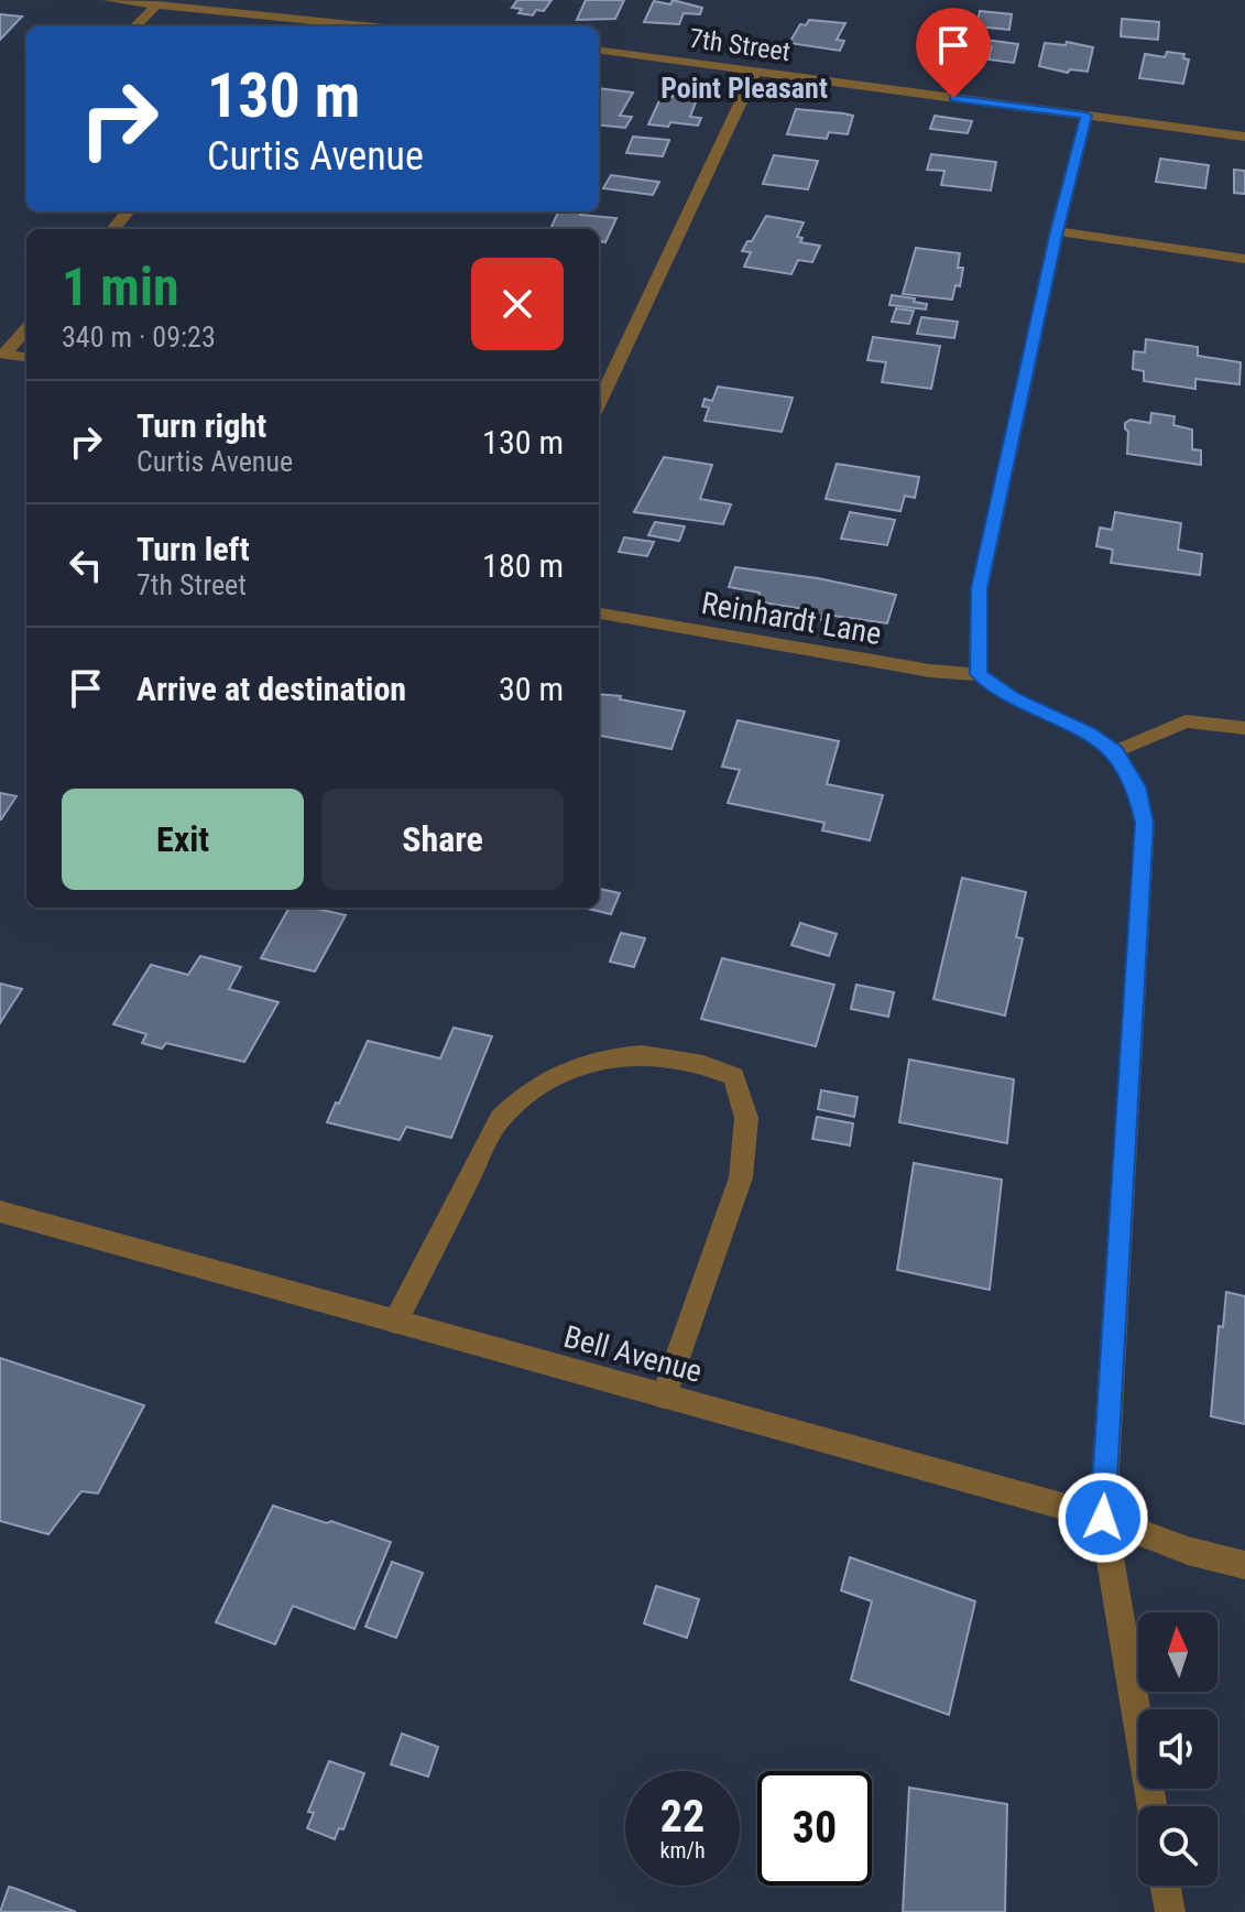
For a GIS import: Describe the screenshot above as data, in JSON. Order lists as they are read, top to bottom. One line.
{"streets":{"street":["7th Street","Reinhardt Lane","Bell Avenue"]},"districts":["Point Pleasant"],"north":"top","page":{"turn":["130 m","Curtis Avenue"],"heading":["1 min","340 m · 09:23"],"list":[{"name":"Turn right","note":"Curtis Avenue","value":"130 m"},{"name":"Turn left","note":"7th Street","value":"180 m"},{"name":"Arrive at destination","value":"30 m"}],"buttons":["Exit","Share"],"speed":"22 km/h","limit":"30"}}
